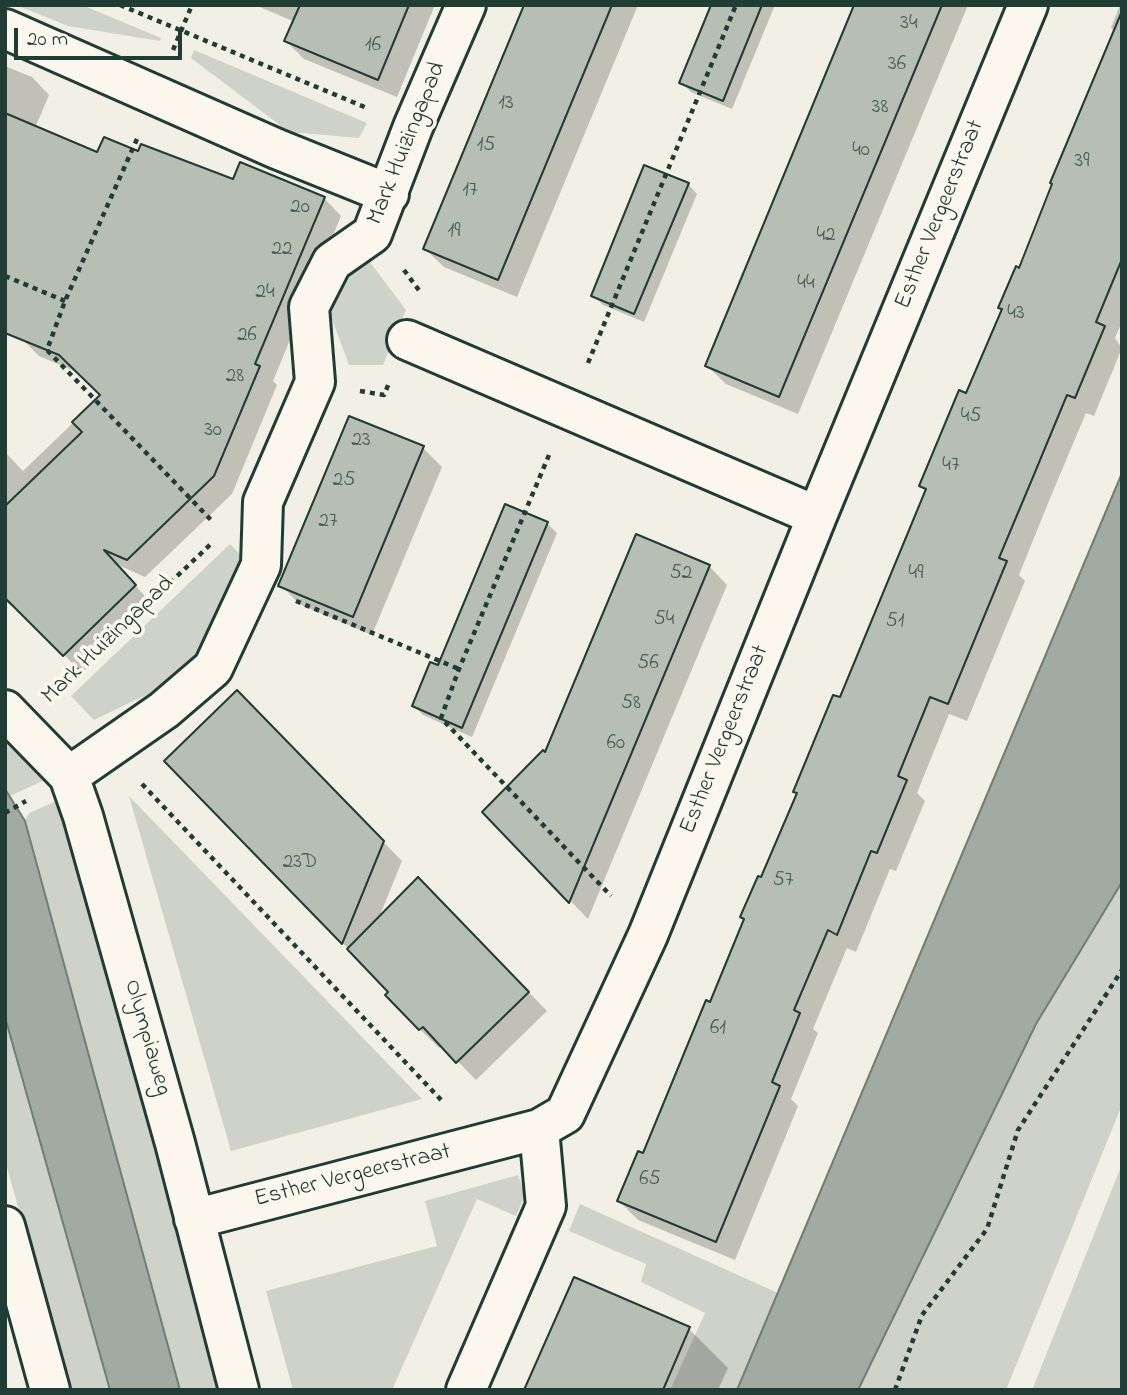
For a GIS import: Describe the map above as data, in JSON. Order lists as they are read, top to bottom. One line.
{"streets":{"street":["Mark Huizingapad","Esther Vergeerstraat","Olympiaweg"]},"crossings":[["Mark Huizingapad","Olympiaweg"],["Esther Vergeerstraat","Olympiaweg"]],"house_numbers":["34","16","36","13","38","15","40","39","17","20","19","42","22","44","24","43","26","28","45","30","23","47","25","27","52","49","54","51","56","58","60","23D","57","61","65"],"scale_bar":"20 m"}
